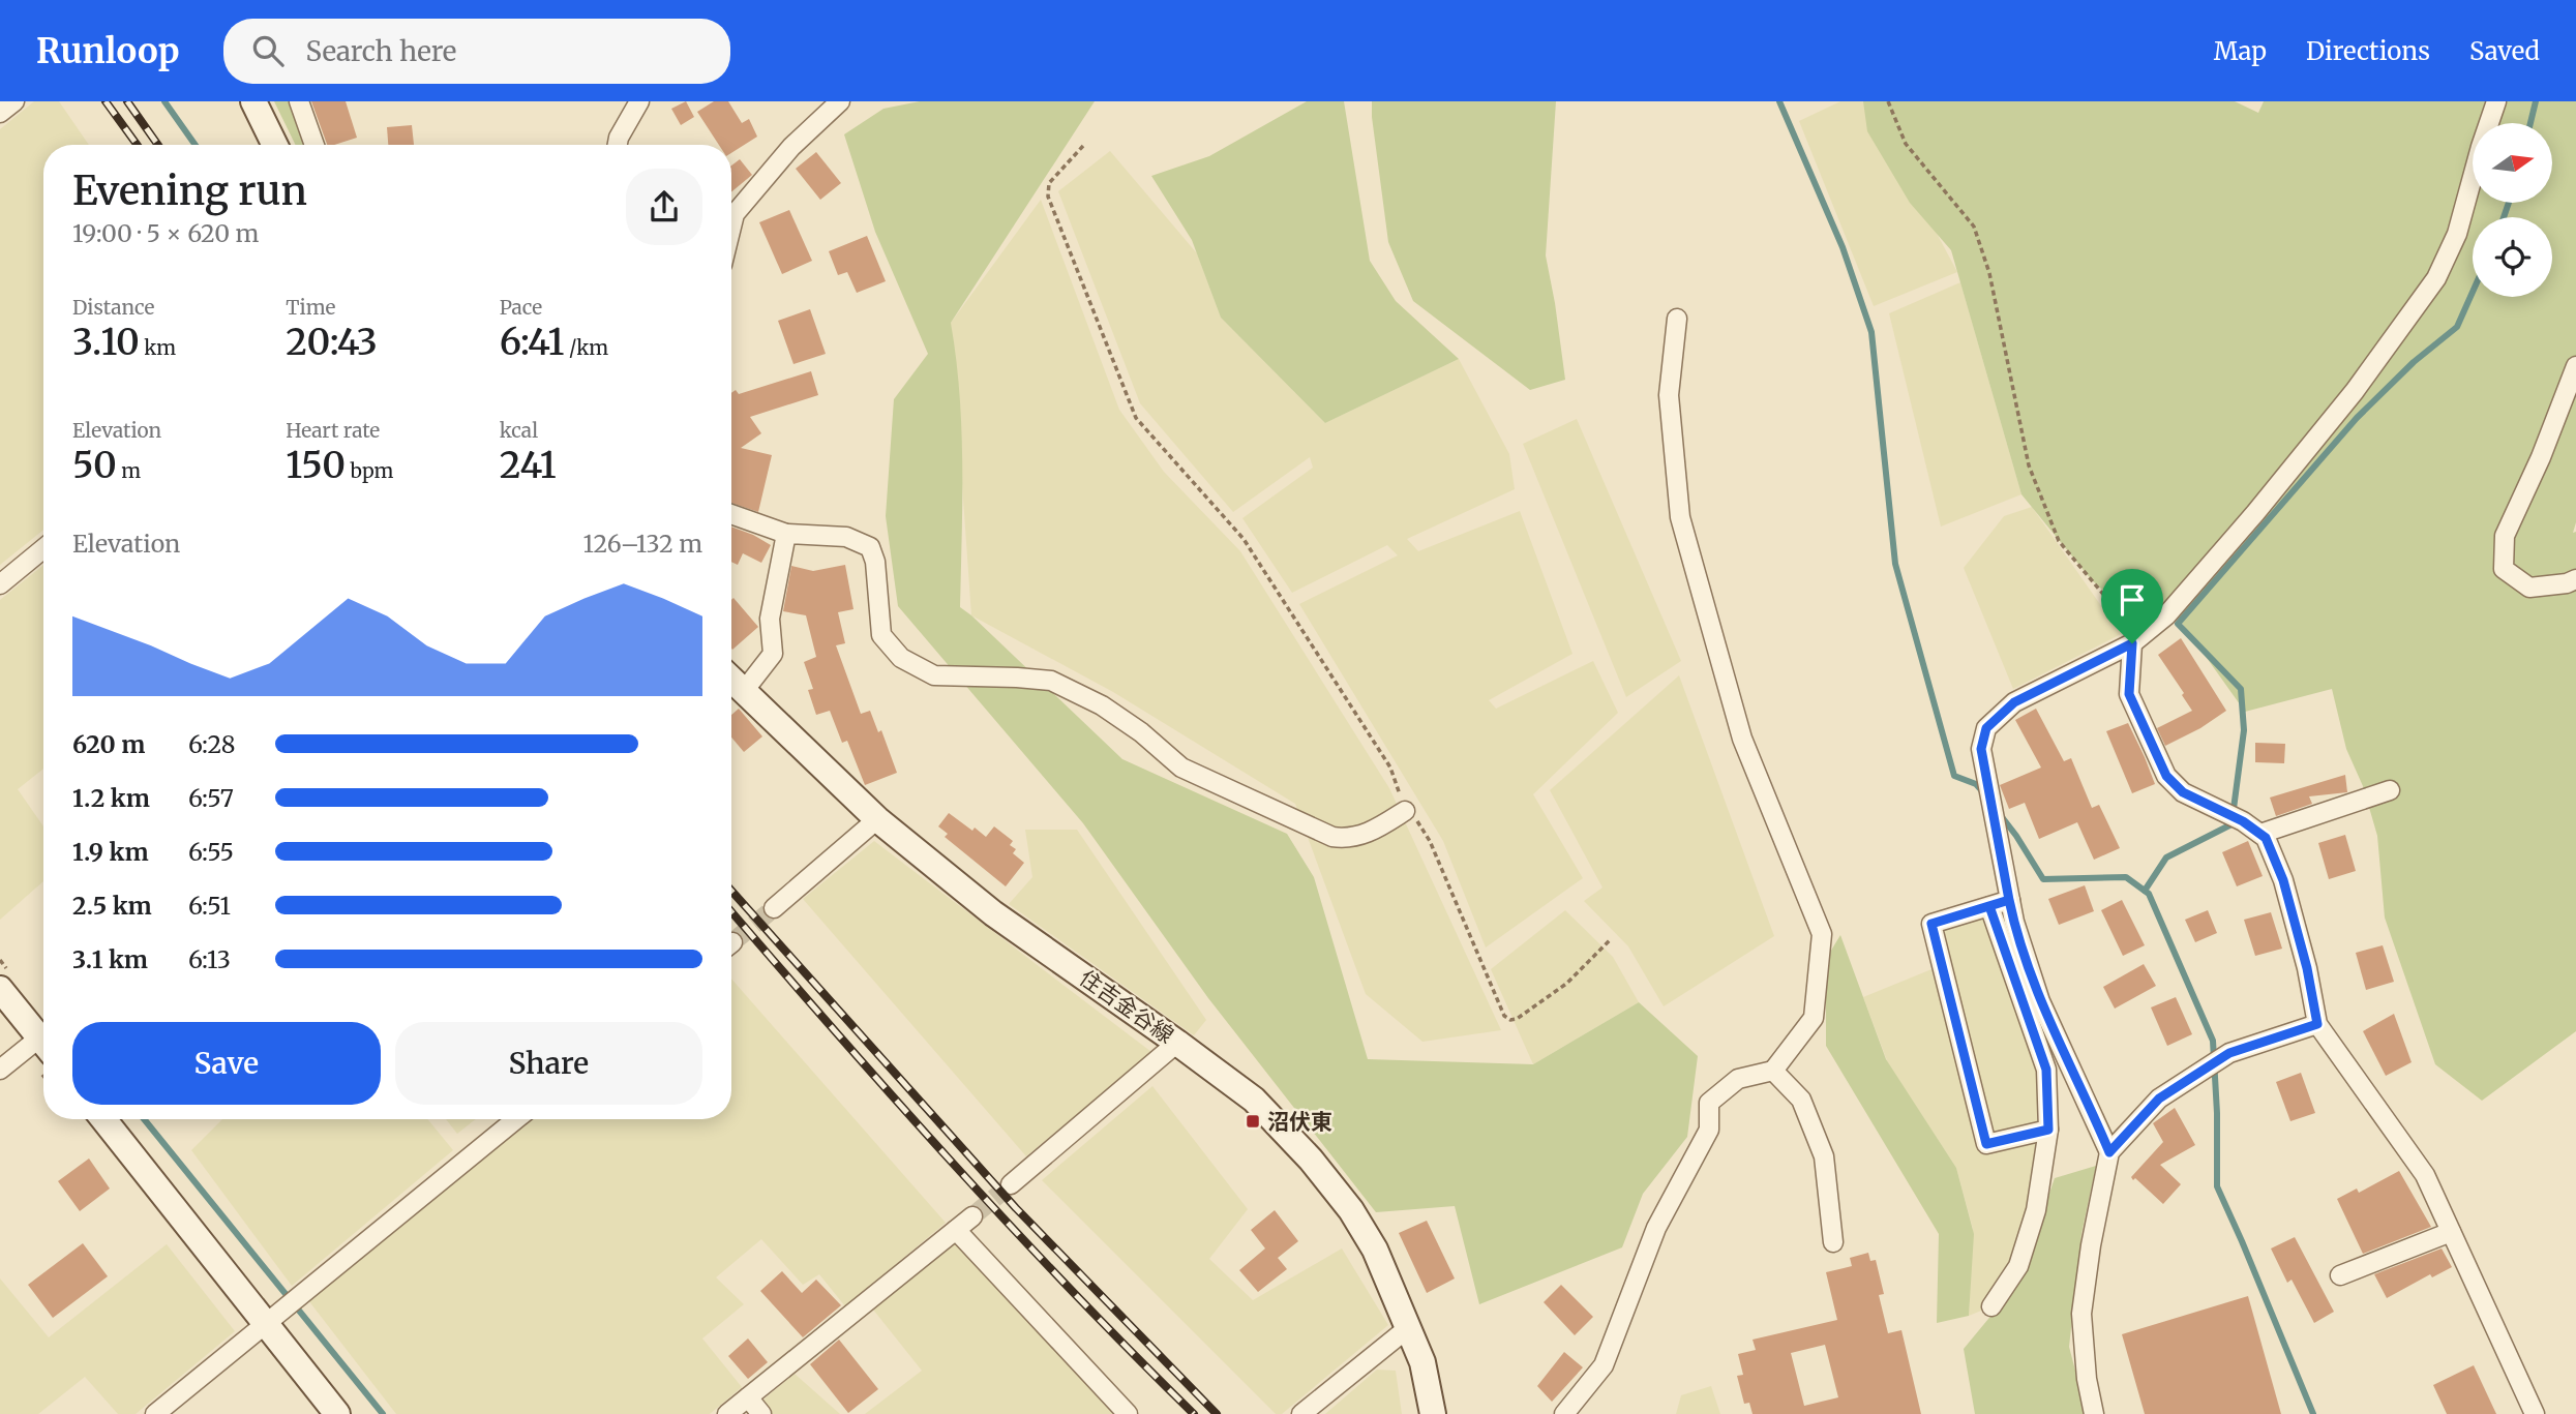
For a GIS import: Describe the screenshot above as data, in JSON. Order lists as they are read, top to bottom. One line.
{"streets":{"main road":["住吉金谷線"]},"places":{"transit":["沼伏東"]},"north":"right","page":{"header":"Runloop","search":"Search here","nav":["Map","Directions","Saved"],"heading":["Evening run","19:00 · 5 × 620 m"],"stats":[["Distance","3.10 km"],["Time","20:43"],["Pace","6:41 /km"],["Elevation","50 m"],["Heart rate","150 bpm"],["kcal","241"]],"chart":["Elevation","126–132 m"],"list":[{"name":"620 m","note":"6:28"},{"name":"1.2 km","note":"6:57"},{"name":"1.9 km","note":"6:55"},{"name":"2.5 km","note":"6:51"},{"name":"3.1 km","note":"6:13"}],"buttons":["Save","Share"]}}
